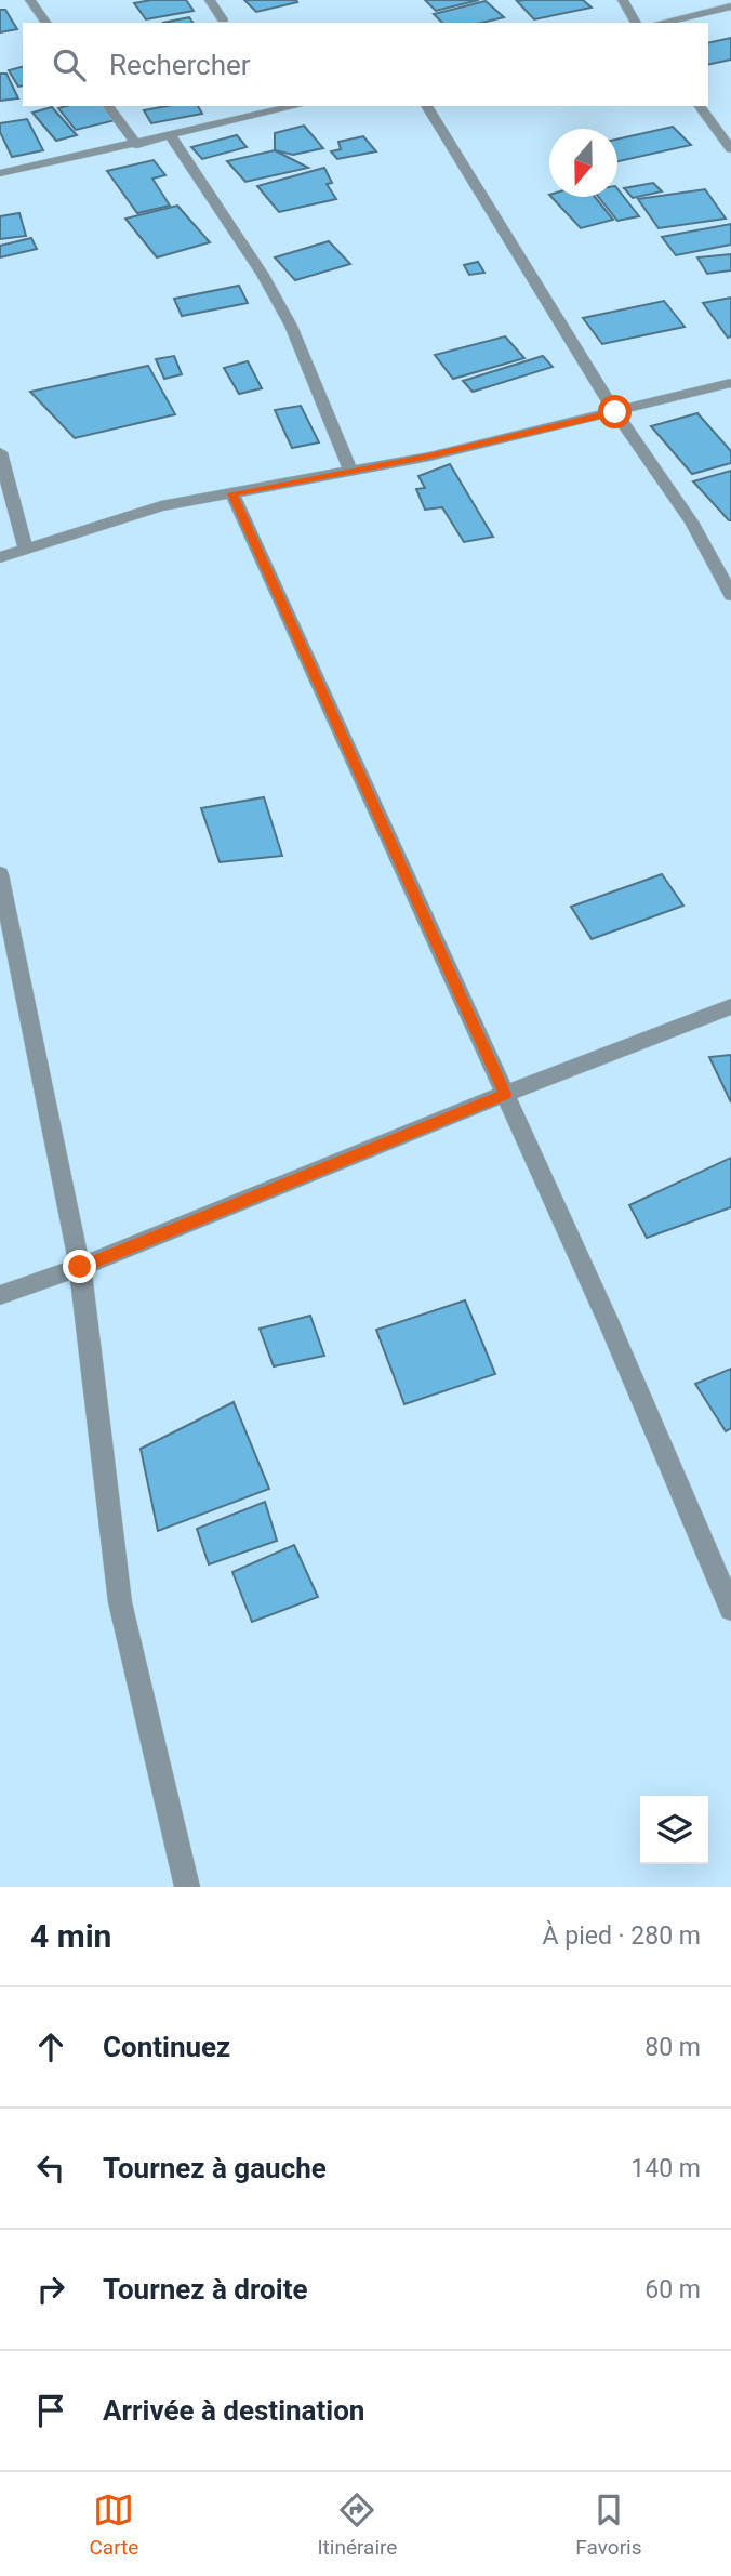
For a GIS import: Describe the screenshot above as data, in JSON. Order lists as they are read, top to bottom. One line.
{"north":"bottom","page":{"search":"Rechercher","heading":["4 min","À pied · 280 m"],"list":[["Continuez","80 m"],["Tournez à gauche","140 m"],["Tournez à droite","60 m"],"Arrivée à destination"],"nav":["Carte","Itinéraire","Favoris"]}}
